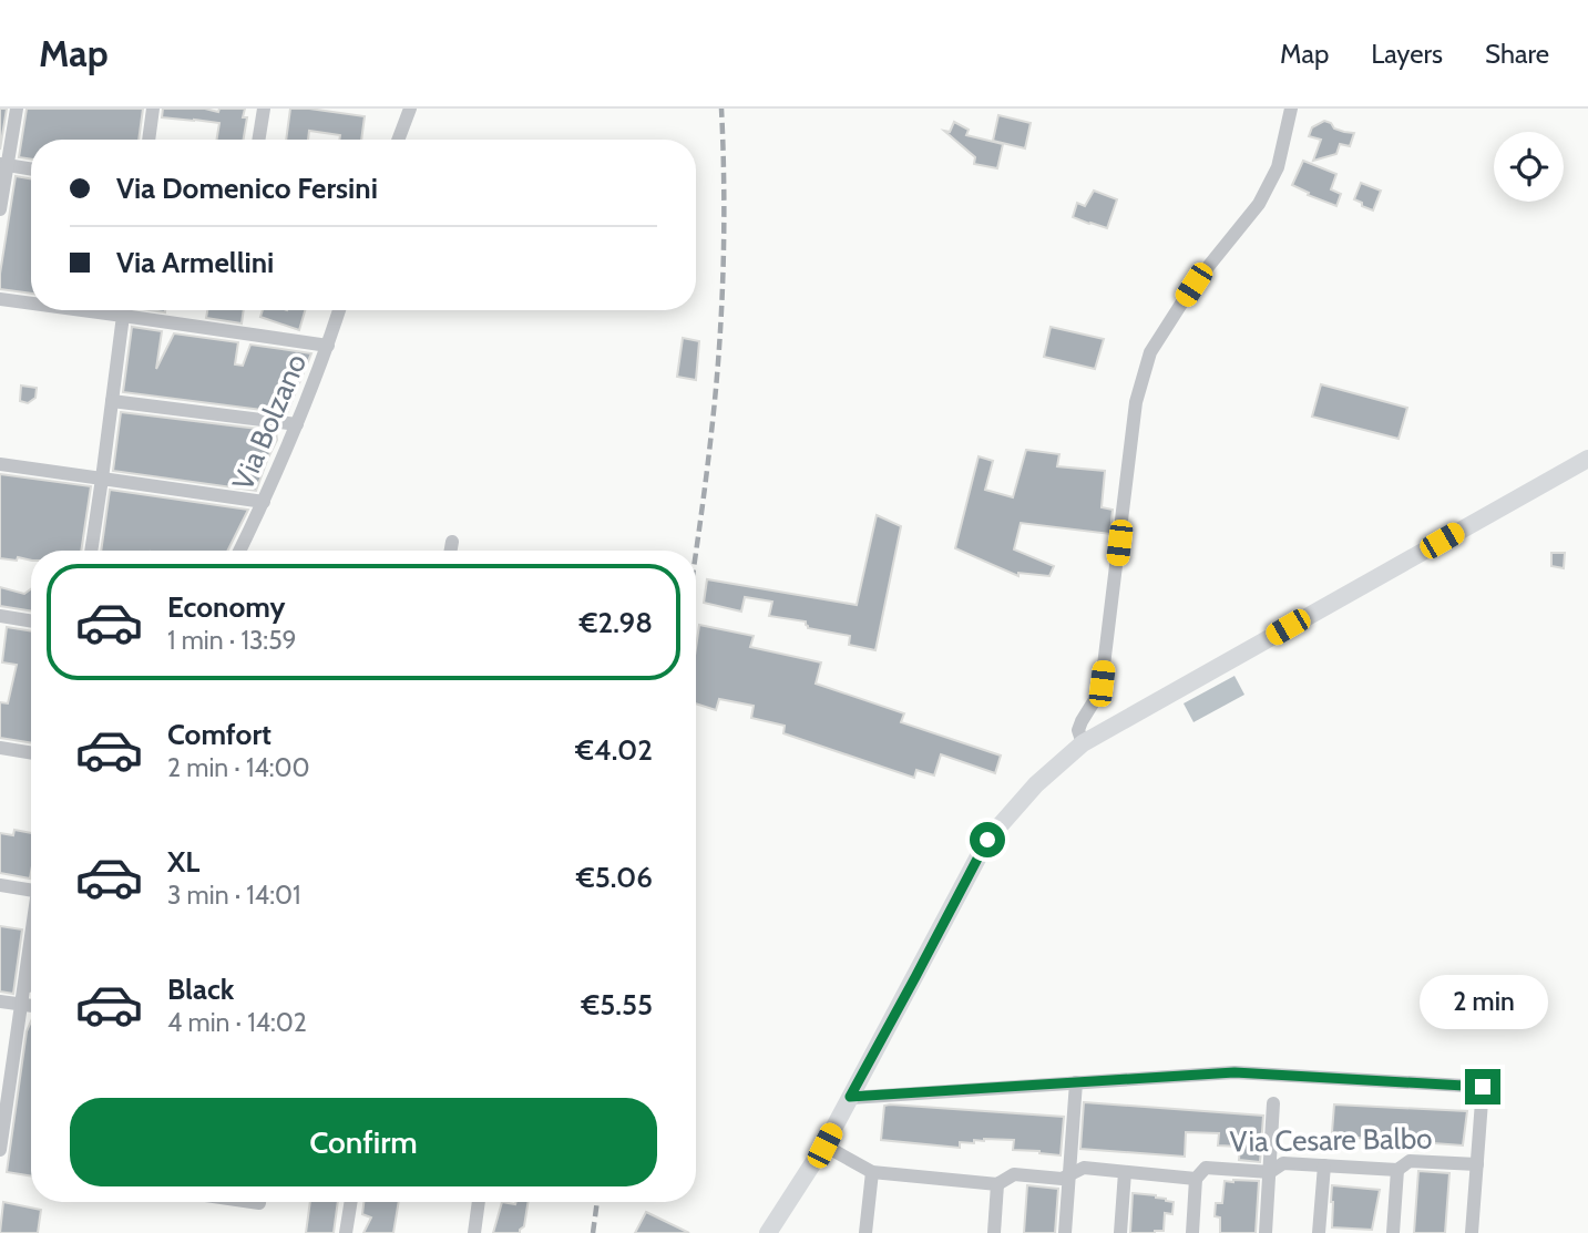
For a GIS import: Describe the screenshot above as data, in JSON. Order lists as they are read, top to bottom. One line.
{"streets":{"street":["Via Bolzano","Via Cesare Balbo"]},"page":{"header":"Map","nav":["Map","Layers","Share"],"banner":["Via Domenico Fersini","Via Armellini"],"list":[{"name":"Economy","note":"1 min · 13:59","value":"€2.98"},{"name":"Comfort","note":"2 min · 14:00","value":"€4.02"},{"name":"XL","note":"3 min · 14:01","value":"€5.06"},{"name":"Black","note":"4 min · 14:02","value":"€5.55"}],"bubble":"2 min","buttons":"Confirm"}}
